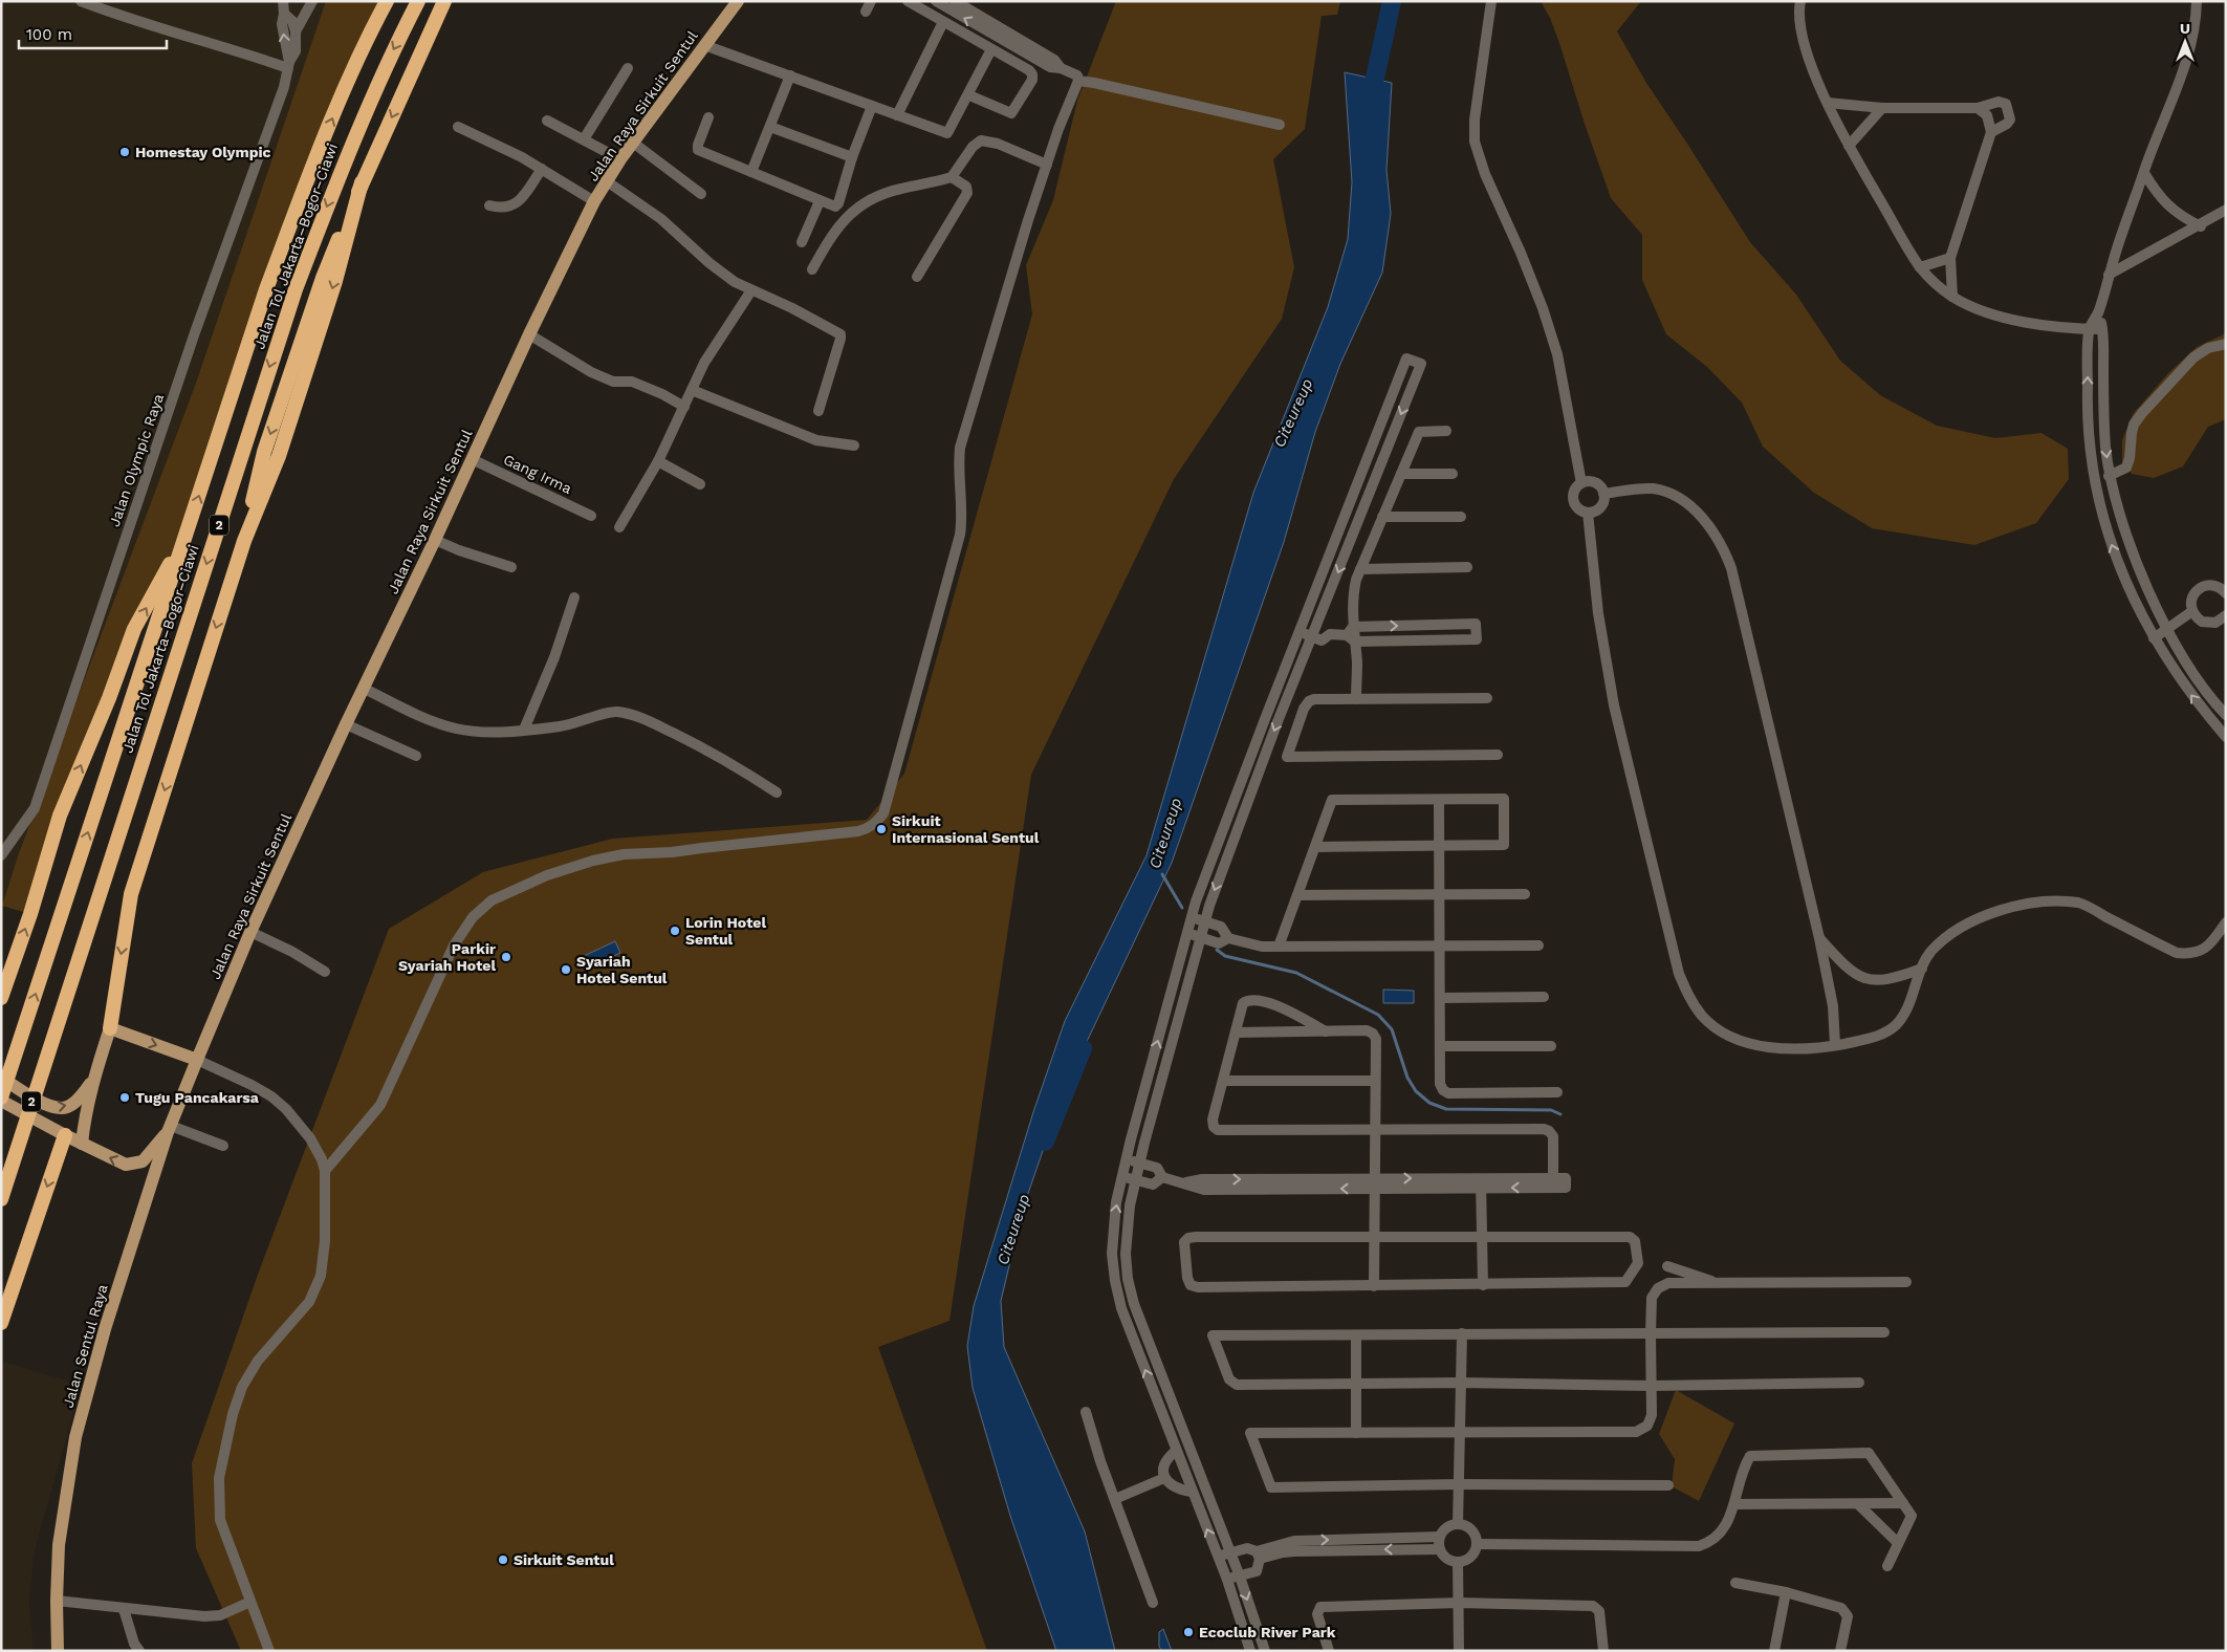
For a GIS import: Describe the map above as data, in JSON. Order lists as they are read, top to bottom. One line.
{"streets":{"highway":["Jalan Tol Jakarta–Bogor–Ciawi","2"],"main road":["Jalan Raya Sirkuit Sentul","Jalan Sentul Raya"],"street":["Jalan Olympic Raya","Gang Irma"]},"crossings":[["Jalan Raya Sirkuit Sentul","Gang Irma"],["Jalan Raya Sirkuit Sentul","Jalan Sentul Raya"]],"water":["Citeureup"],"places":["Homestay Olympic","Sirkuit Internasional Sentul","Lorin Hotel Sentul","Parkir Syariah Hotel","Syariah Hotel Sentul","Tugu Pancakarsa","Sirkuit Sentul","Ecoclub River Park"],"scale_bar":"100 m","north":"top"}
